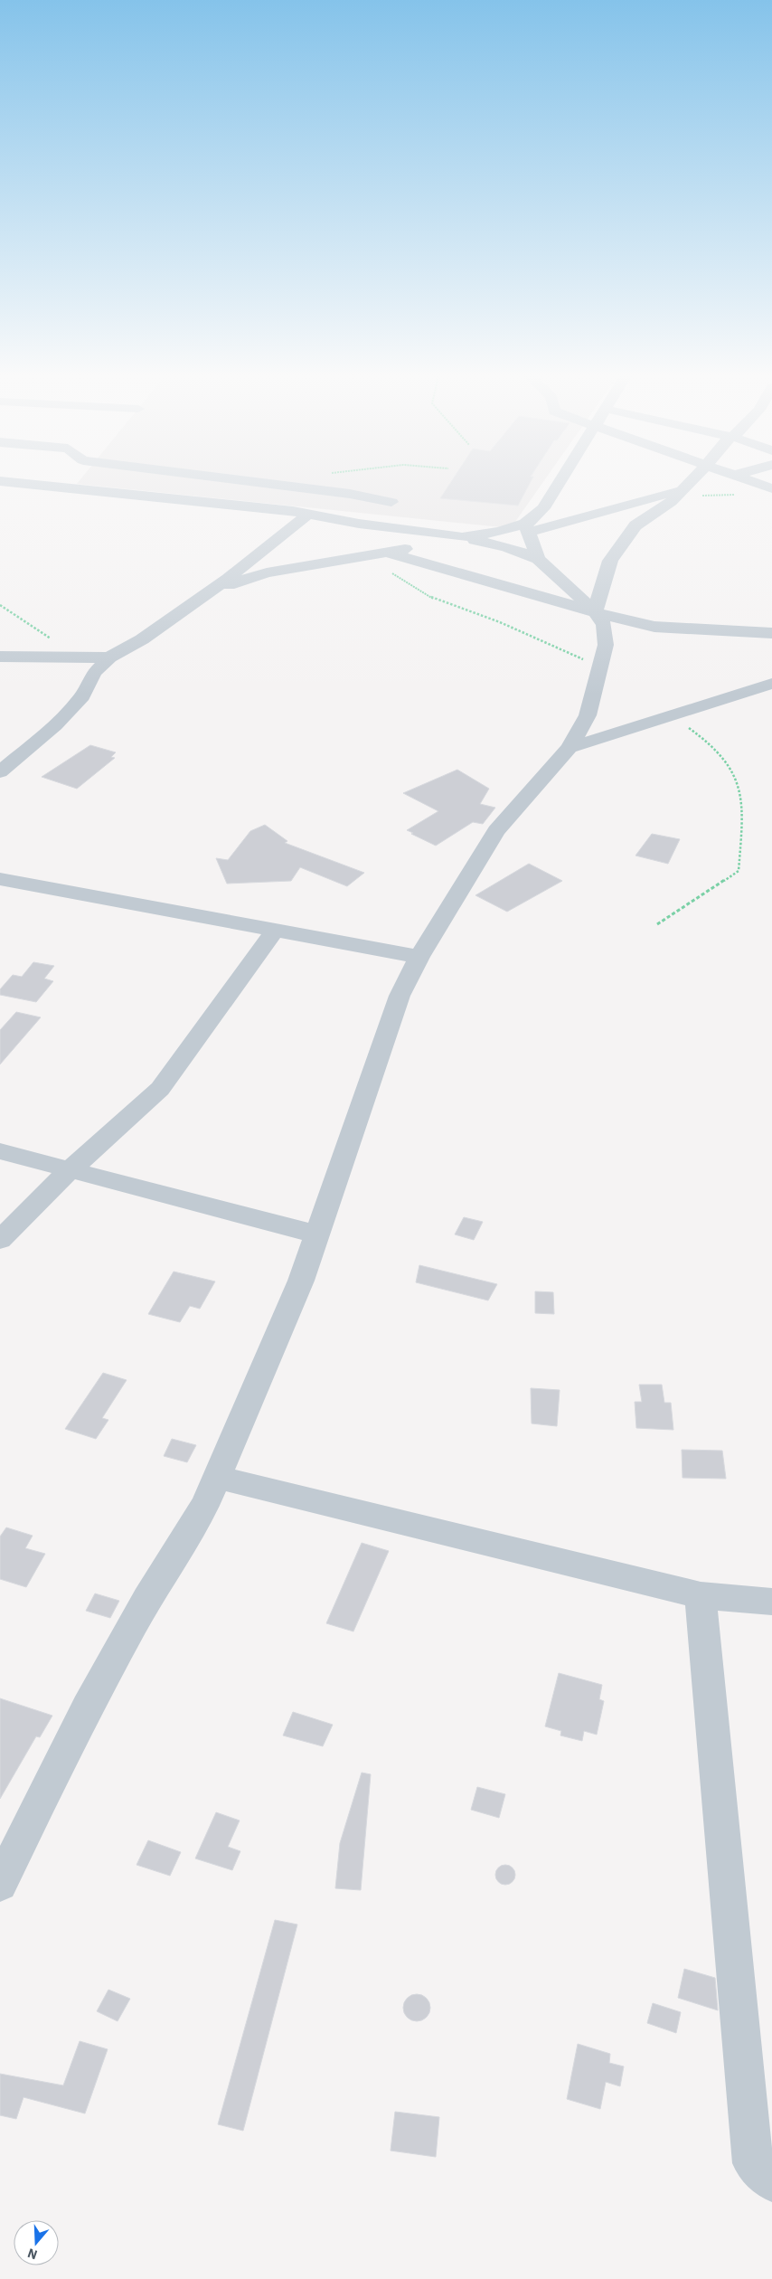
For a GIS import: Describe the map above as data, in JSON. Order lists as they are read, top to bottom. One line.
{"north":"bottom"}
